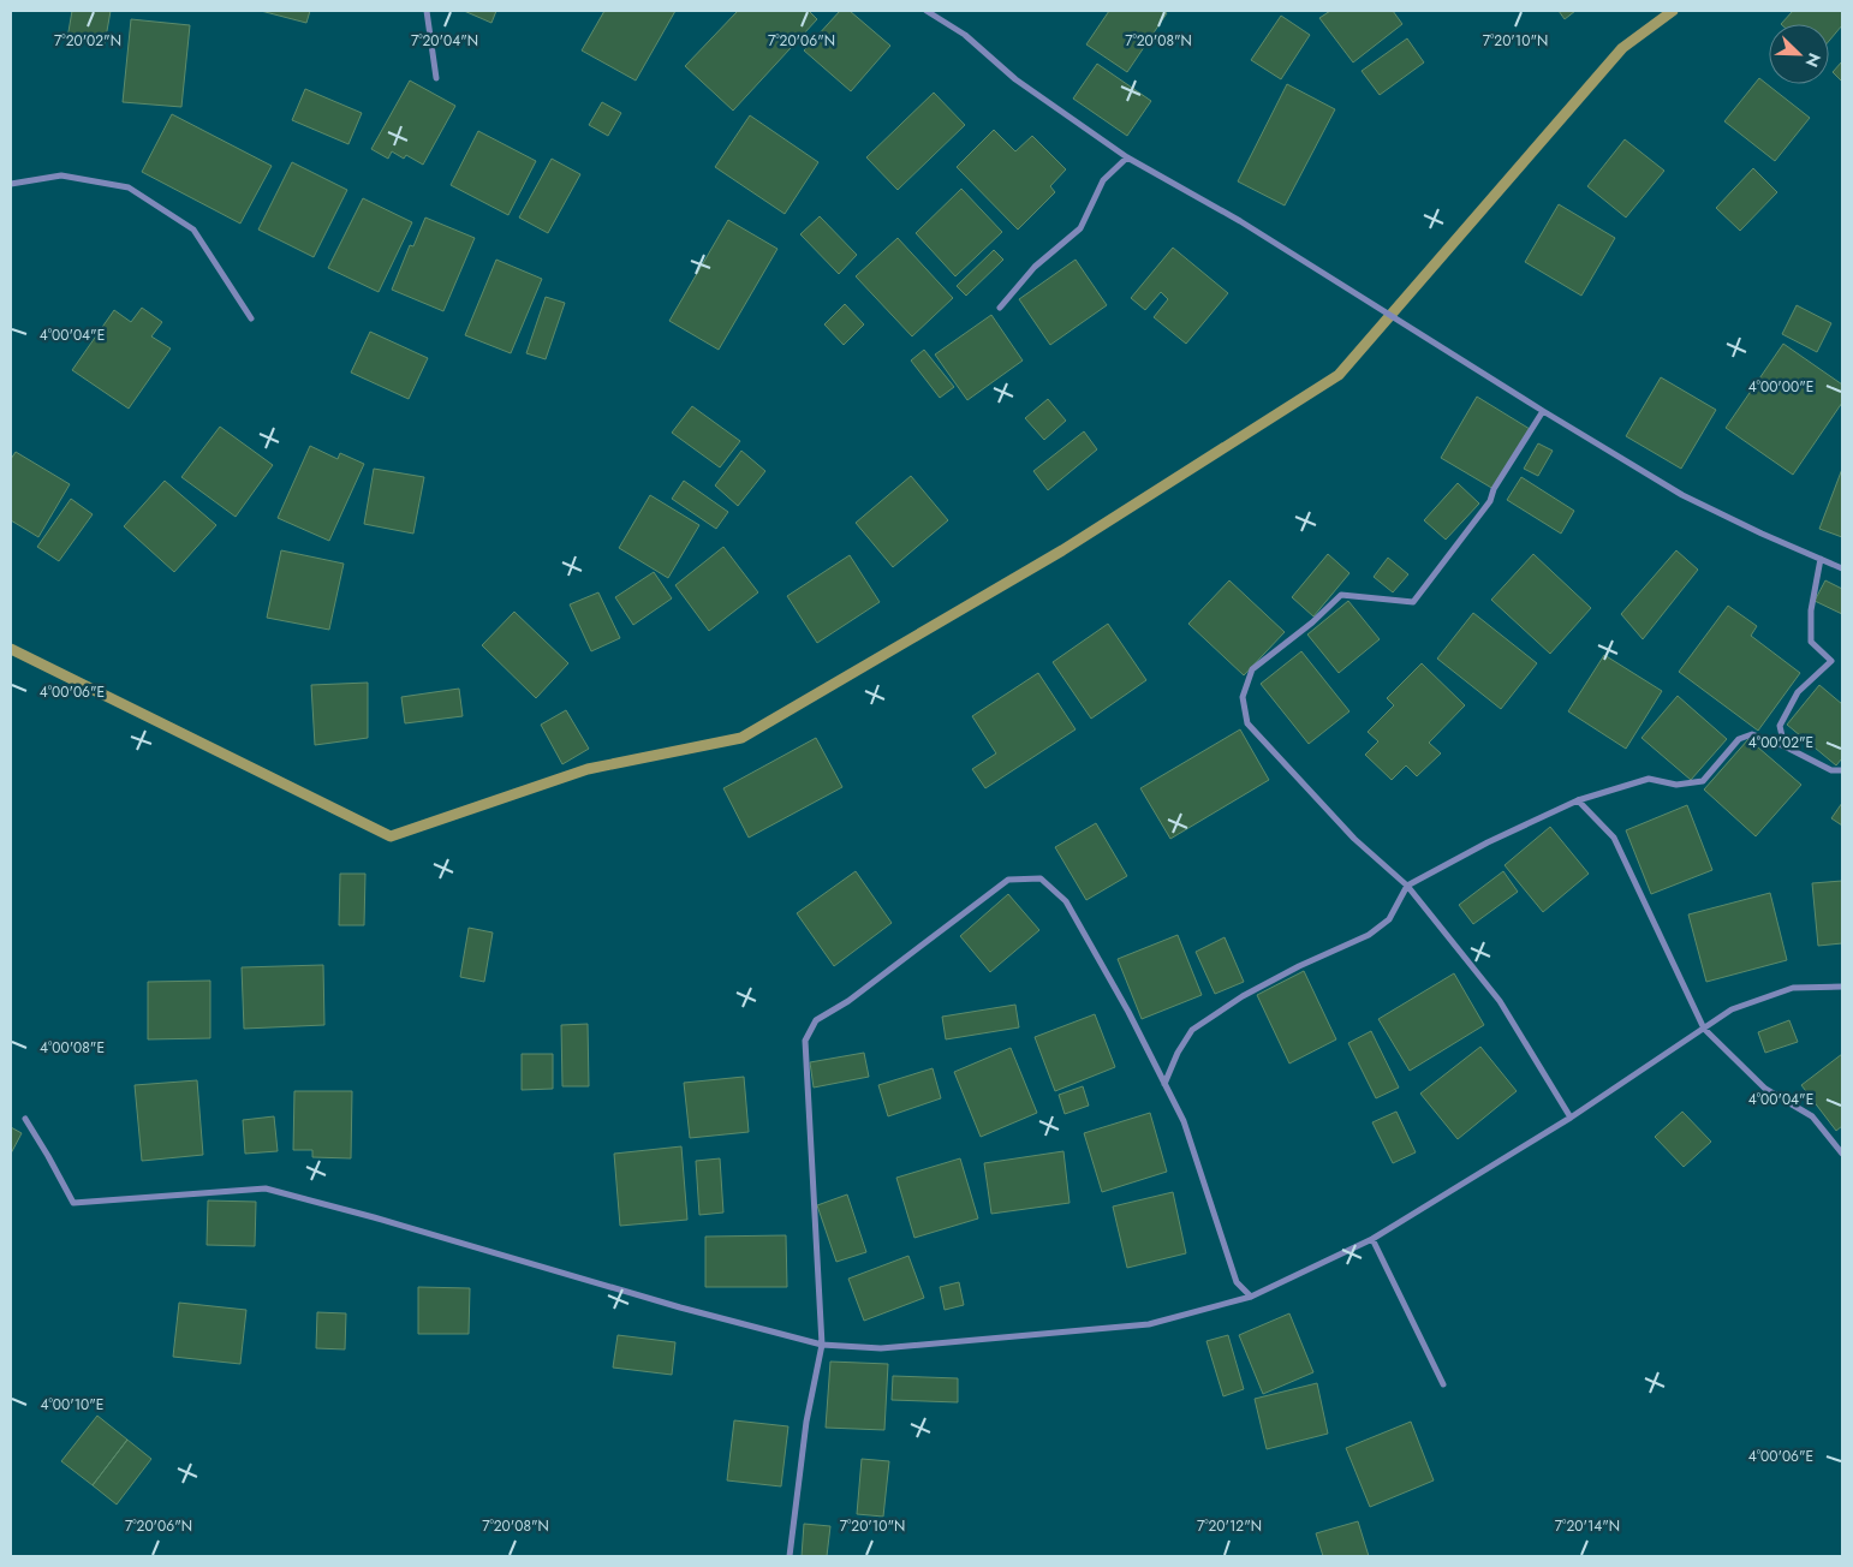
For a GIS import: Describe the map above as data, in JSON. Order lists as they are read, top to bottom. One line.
{"north":"bottom right","coordinates":["7°20'02\"N","7°20'04\"N","7°20'06\"N","7°20'08\"N","7°20'10\"N","4°00'04\"E","4°00'00\"E","4°00'06\"E","4°00'02\"E","4°00'08\"E","4°00'10\"E","7°20'12\"N","7°20'14\"N"]}
